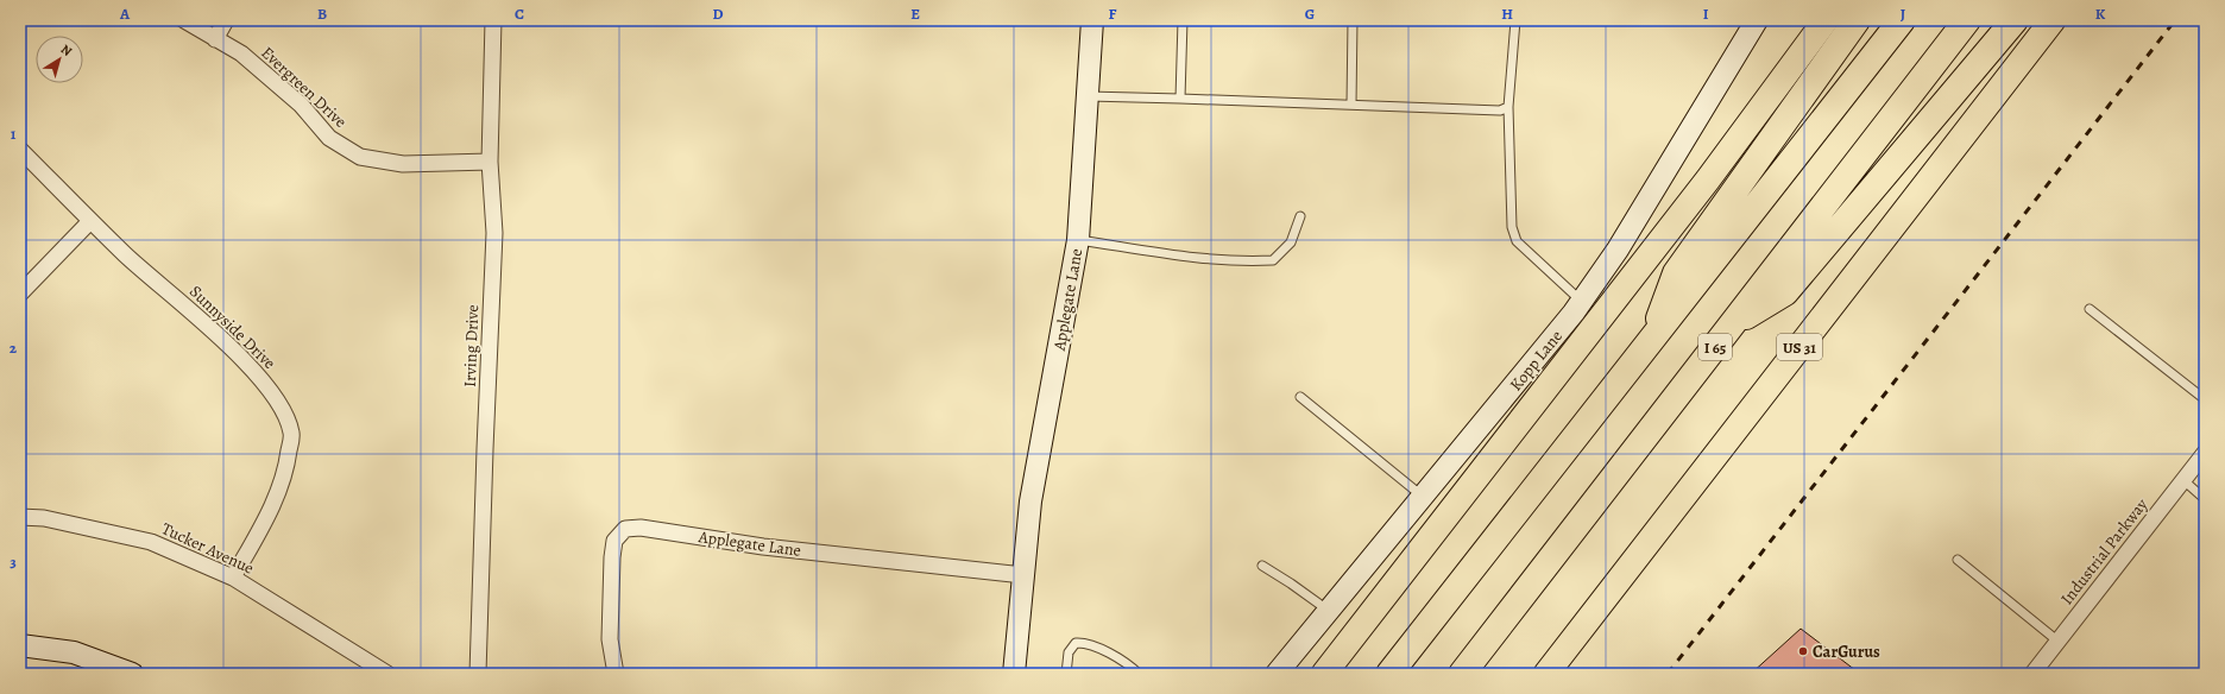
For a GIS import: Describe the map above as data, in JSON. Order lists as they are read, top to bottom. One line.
{"streets":{"highway":["I 65"],"main road":["US 31"],"street":["Evergreen Drive","Applegate Lane","Sunnyside Drive","Irving Drive","Kopp Lane","Tucker Avenue","Industrial Parkway"]},"crossings":[["Evergreen Drive","Irving Drive"],["Sunnyside Drive","Tucker Avenue"]],"places":["CarGurus"],"north":"top right","grid":{"columns":["A","B","C","D","E","F","G","H","I","J","K"],"rows":["1","2","3"]}}
